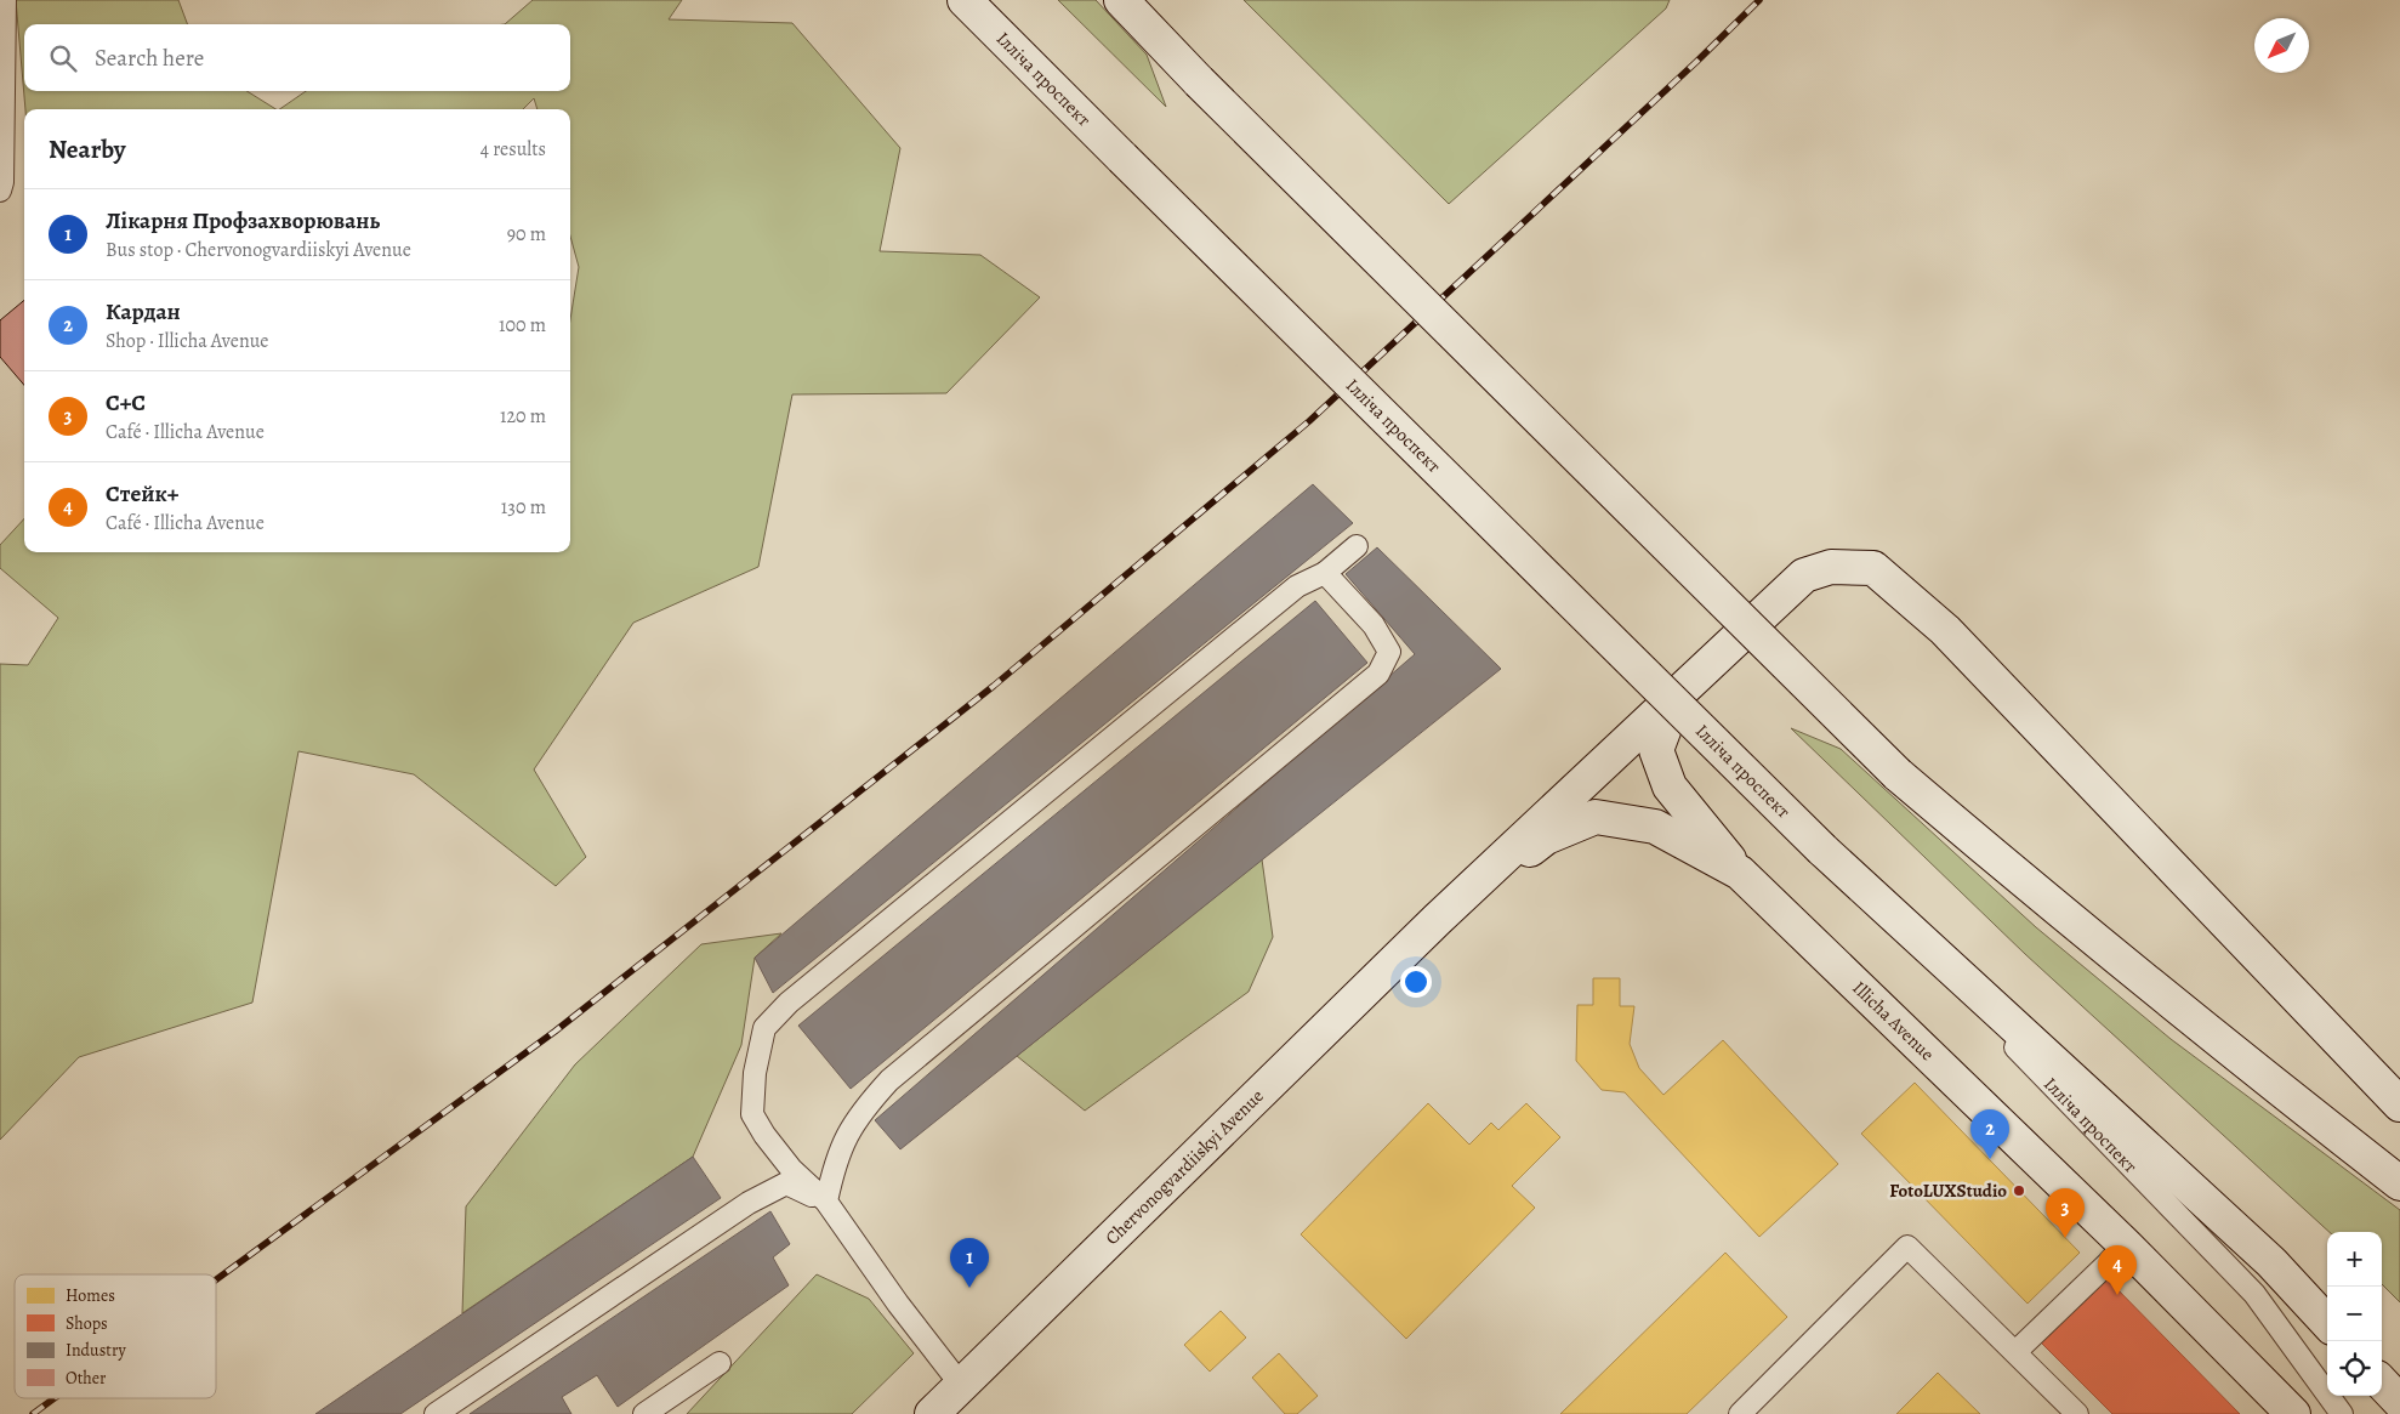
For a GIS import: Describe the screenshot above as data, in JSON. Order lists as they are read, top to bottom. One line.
{"streets":{"main road":["Ілліча проспект","Illicha Avenue","Chervonogvardiiskyi Avenue"]},"crossings":[["Illicha Avenue","Chervonogvardiiskyi Avenue"]],"places":["FotoLUXStudio"],"legend":["Homes","Shops","Industry","Other"],"north":"bottom left","page":{"search":"Search here","heading":["Nearby","4 results"],"list":[{"mark":"1","name":"Лікарня Профзахворювань","note":"Bus stop · Chervonogvardiiskyi Avenue","value":"90 m"},{"mark":"2","name":"Кардан","note":"Shop · Illicha Avenue","value":"100 m"},{"mark":"3","name":"C+C","note":"Café · Illicha Avenue","value":"120 m"},{"mark":"4","name":"Стейк+","note":"Café · Illicha Avenue","value":"130 m"}],"pins":["2","3","1","4"],"map_buttons":["+","−"]}}
